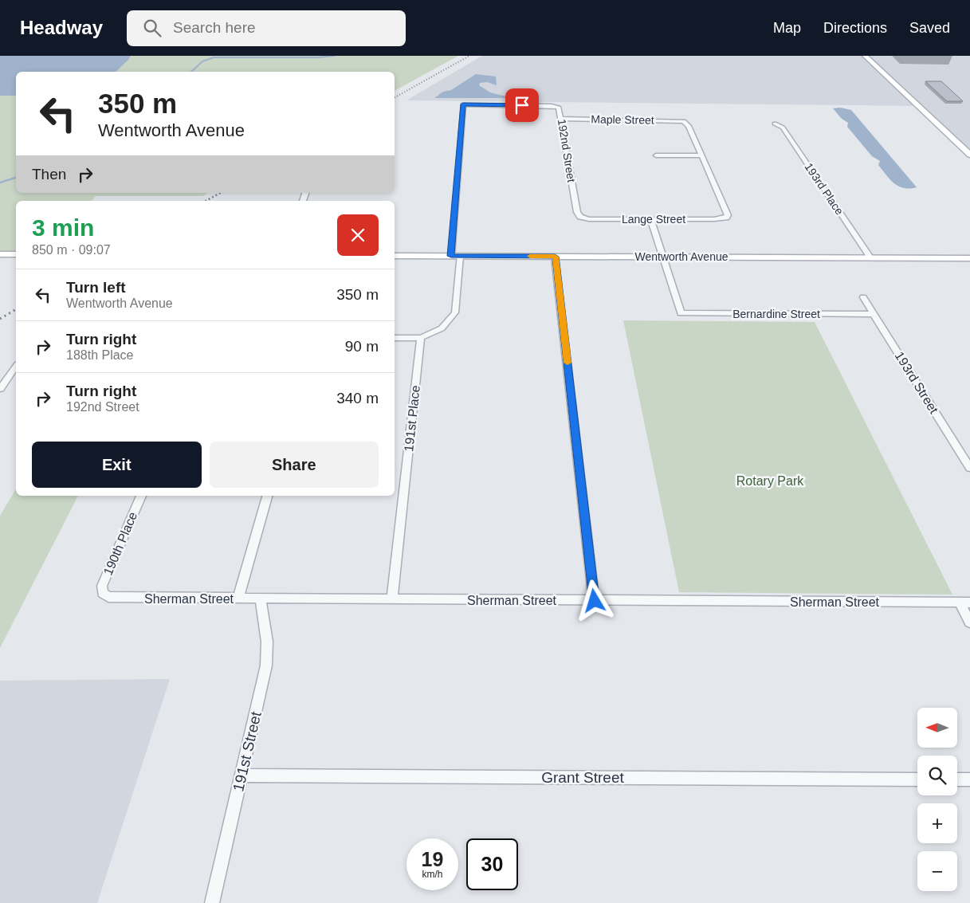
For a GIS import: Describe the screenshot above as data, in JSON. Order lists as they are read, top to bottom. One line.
{"streets":{"street":["Maple Street","192nd Street","193rd Place","Lange Street","Wentworth Avenue","Bernardine Street","193rd Street","191st Place","190th Place","Sherman Street","191st Street","Grant Street"]},"crossings":[["Maple Street","192nd Street"],["Maple Street","Lange Street"],["192nd Street","Lange Street"],["192nd Street","Wentworth Avenue"],["193rd Place","Wentworth Avenue"],["Wentworth Avenue","Bernardine Street"],["Bernardine Street","193rd Street"],["191st Place","Sherman Street"],["190th Place","Sherman Street"],["Sherman Street","191st Street"],["191st Street","Grant Street"]],"parks":["Rotary Park"],"north":"left","page":{"header":"Headway","search":"Search here","nav":["Map","Directions","Saved"],"turn":["350 m","Wentworth Avenue"],"then":"Then","heading":["3 min","850 m · 09:07"],"list":[{"name":"Turn left","note":"Wentworth Avenue","value":"350 m"},{"name":"Turn right","note":"188th Place","value":"90 m"},{"name":"Turn right","note":"192nd Street","value":"340 m"}],"buttons":["Exit","Share"],"map_buttons":["+","−"],"speed":"19 km/h","limit":"30"}}
